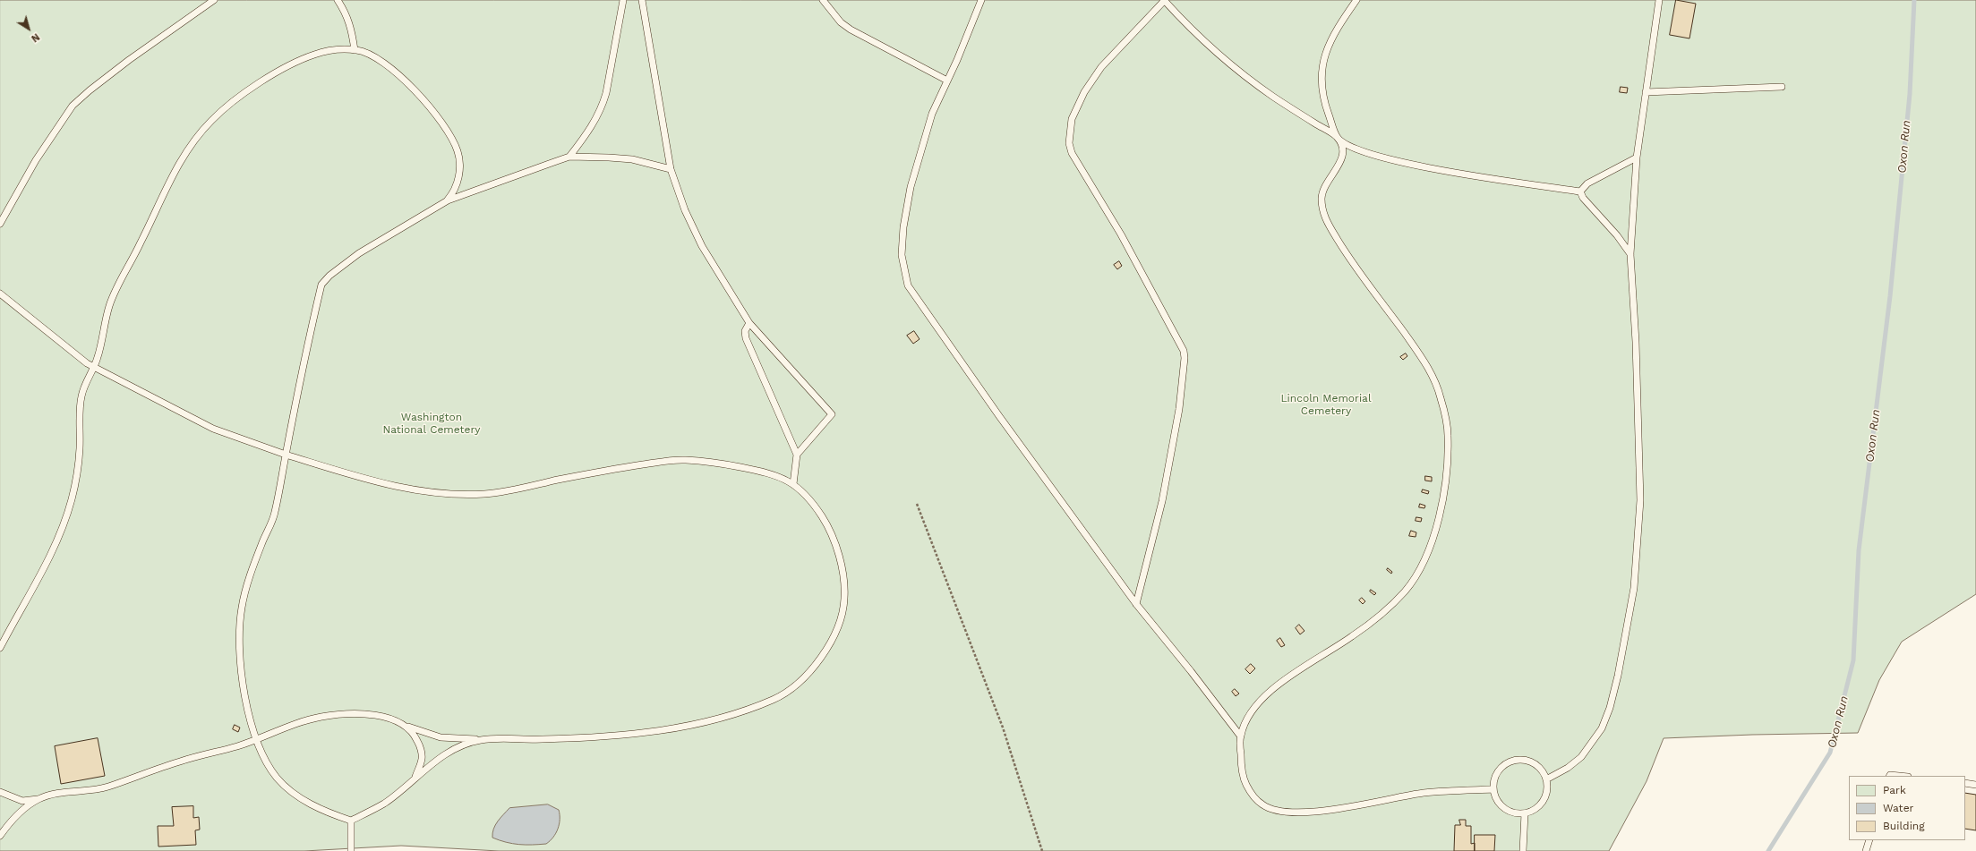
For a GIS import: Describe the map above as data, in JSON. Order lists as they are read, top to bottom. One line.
{"water":["Oxon Run"],"parks":["Lincoln Memorial Cemetery","Washington National Cemetery"],"legend":["Park","Water","Building"],"north":"bottom right"}
